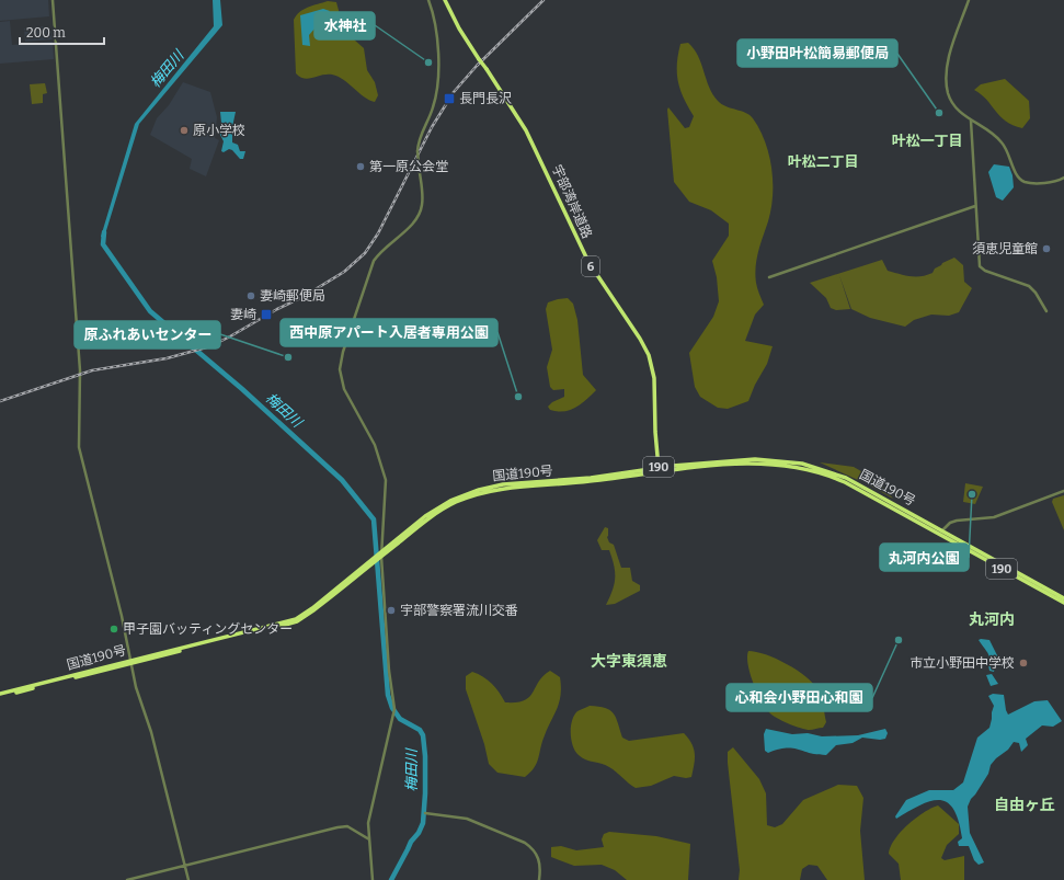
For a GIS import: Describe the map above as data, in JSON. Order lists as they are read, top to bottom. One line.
{"streets":{"highway":["宇部湾岸道路","6","190","国道190号"]},"crossings":[["宇部湾岸道路","国道190号"]],"districts":["叶松一丁目","叶松二丁目","丸河内","大字東須恵","自由ヶ丘"],"water":["梅田川"],"places":{"other":["水神社","小野田叶松簡易郵便局","原小学校","第一原公会堂","須恵児童館","妻崎郵便局","原ふれあいセンター","西中原アパート入居者専用公園","丸河内公園","宇部警察署流川交番","甲子園バッティングセンター","心和会小野田心和園","市立小野田中学校"],"transit":["長門長沢","妻崎"]},"scale_bar":"200 m"}
